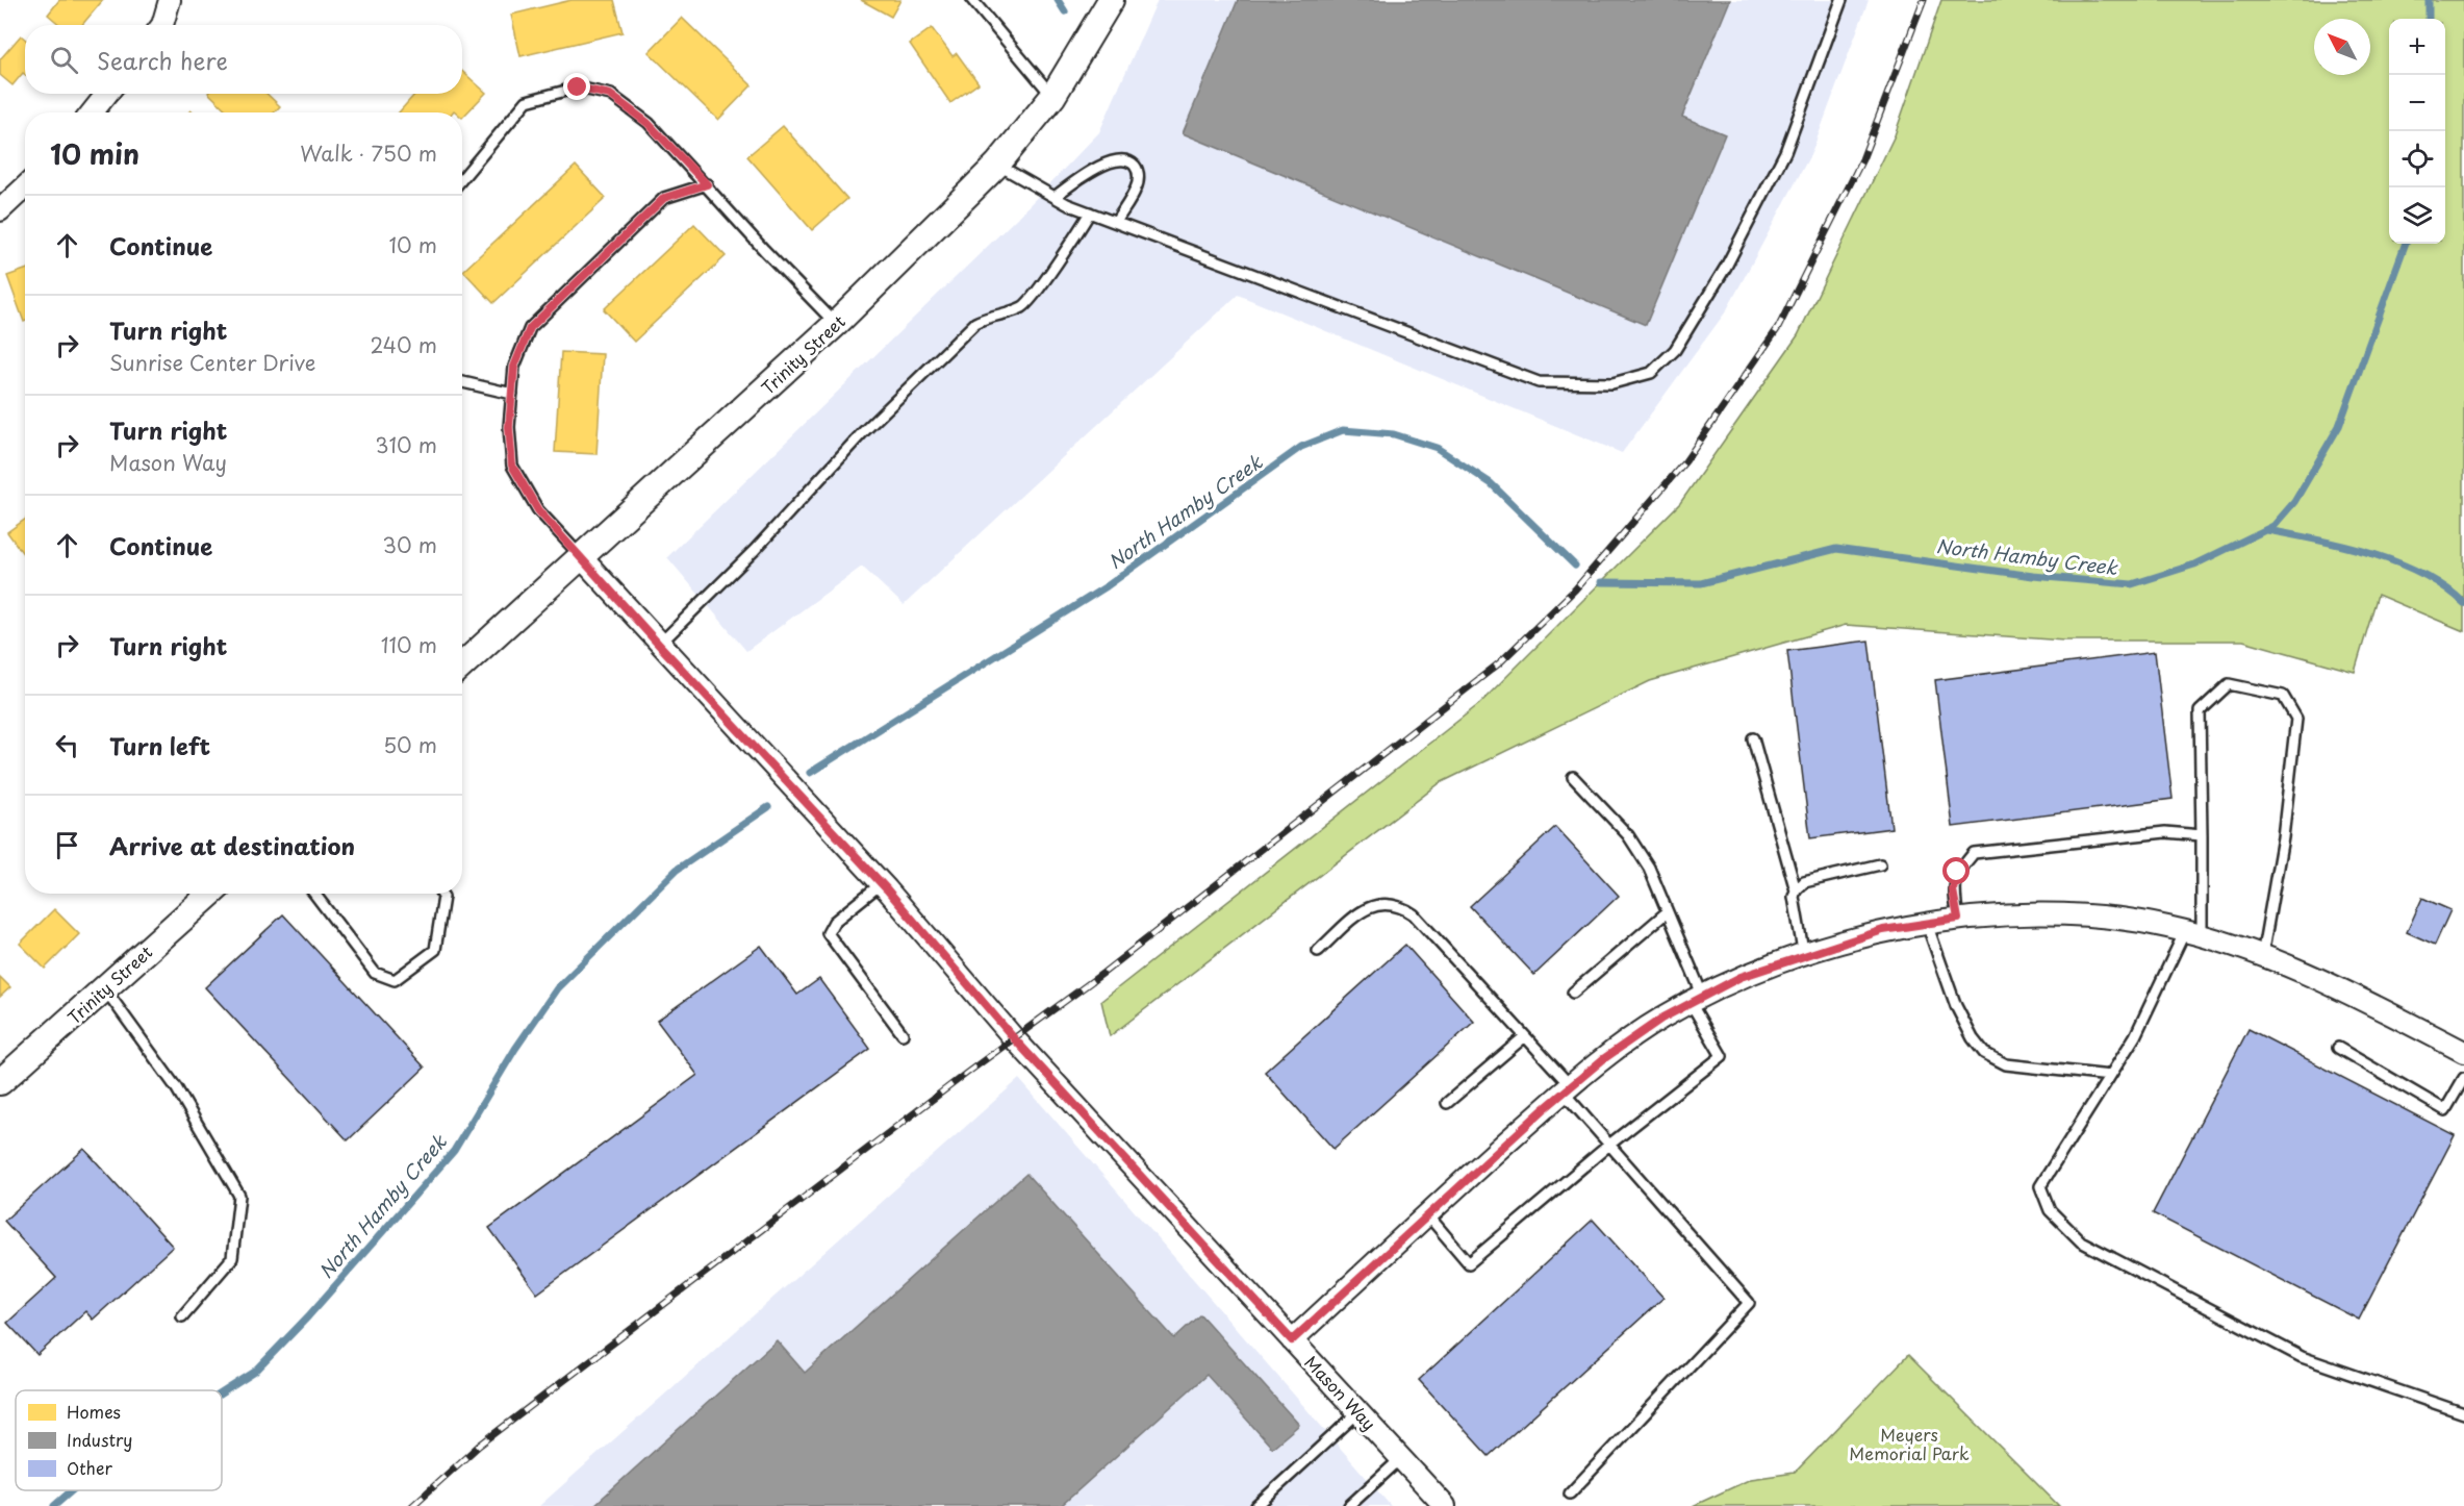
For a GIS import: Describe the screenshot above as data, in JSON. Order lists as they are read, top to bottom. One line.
{"streets":{"street":["Trinity Street","Mason Way"]},"crossings":[["Trinity Street","Mason Way"]],"water":["North Hamby Creek"],"parks":["Meyers Memorial Park"],"legend":["Homes","Industry","Other"],"north":"top left","page":{"map_buttons":["+","−"],"search":"Search here","heading":["10 min","Walk · 750 m"],"list":[["Continue","10 m"],["Turn right","Sunrise Center Drive","240 m"],["Turn right","Mason Way","310 m"],["Continue","30 m"],["Turn right","110 m"],["Turn left","50 m"],"Arrive at destination"]}}
